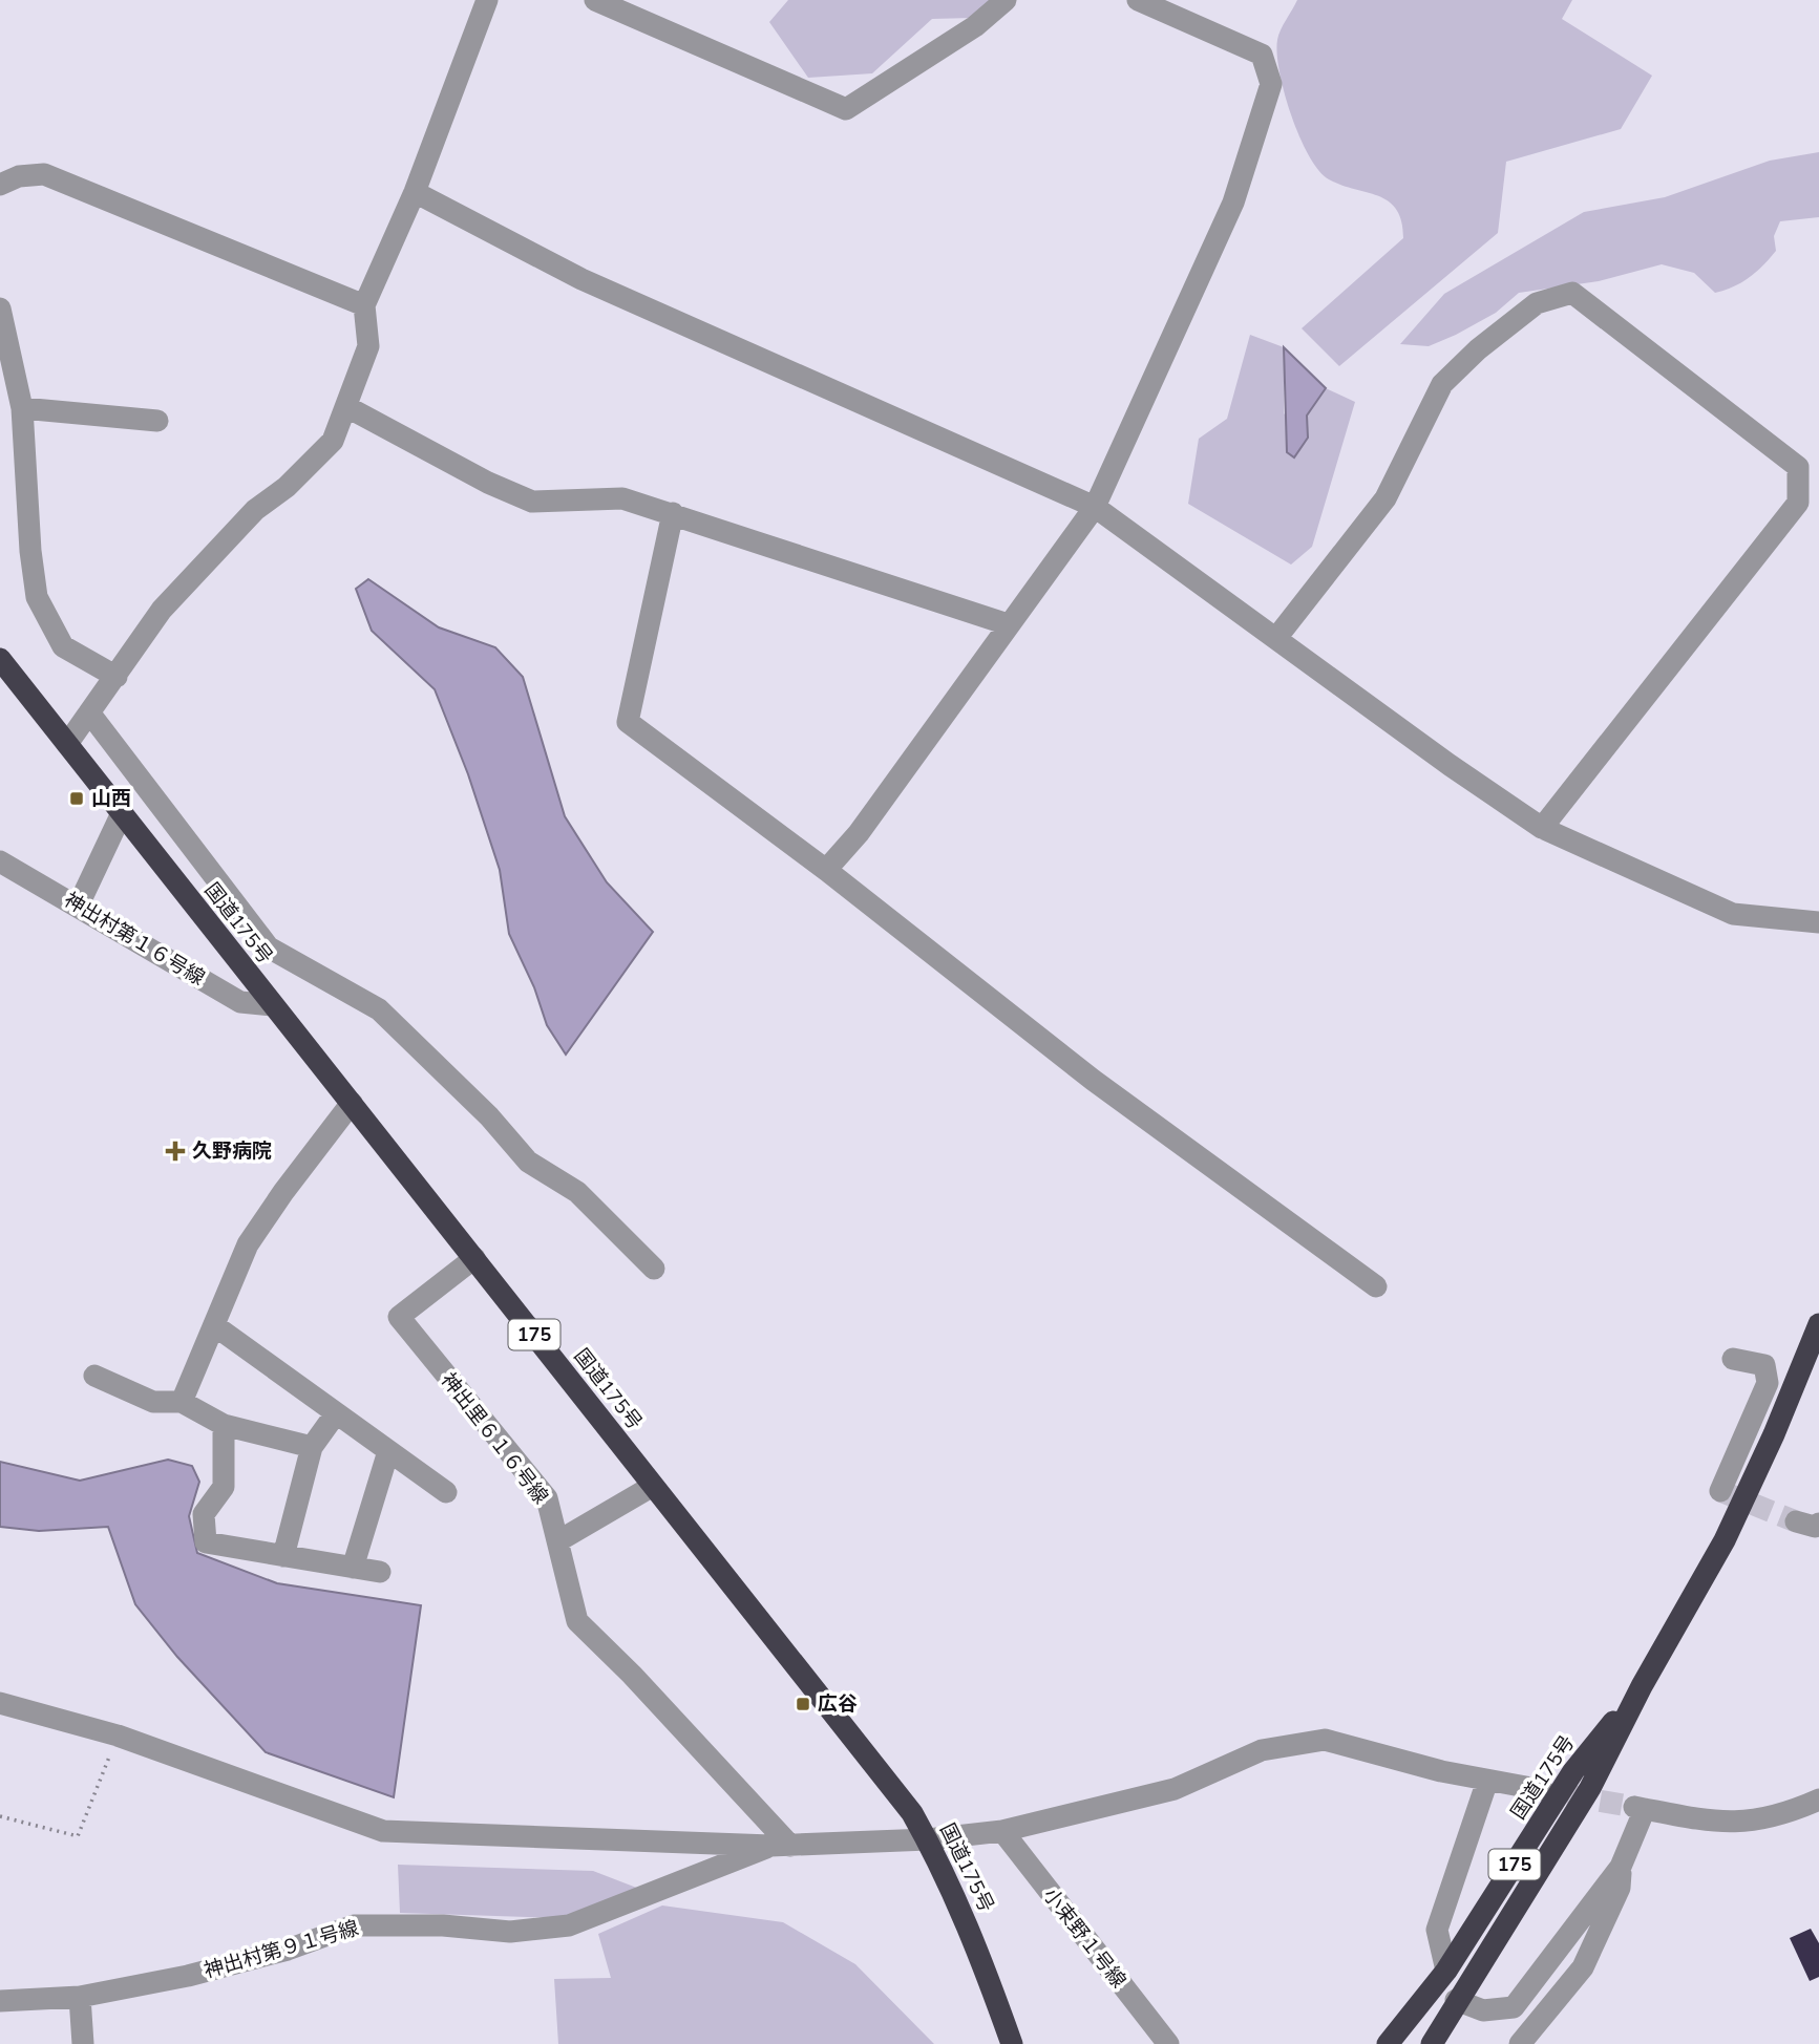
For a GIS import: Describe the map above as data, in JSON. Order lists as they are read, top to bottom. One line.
{"streets":{"highway":["国道175号","175"],"street":["神出村第１６号線","神出里６１６号線","小束野１号線","神出村第９１号線"]},"crossings":[["国道175号","神出村第１６号線"],["国道175号","神出里６１６号線"],["神出里６１６号線","神出村第９１号線"]],"places":{"transit":["山西","広谷"],"health":["久野病院"]}}
